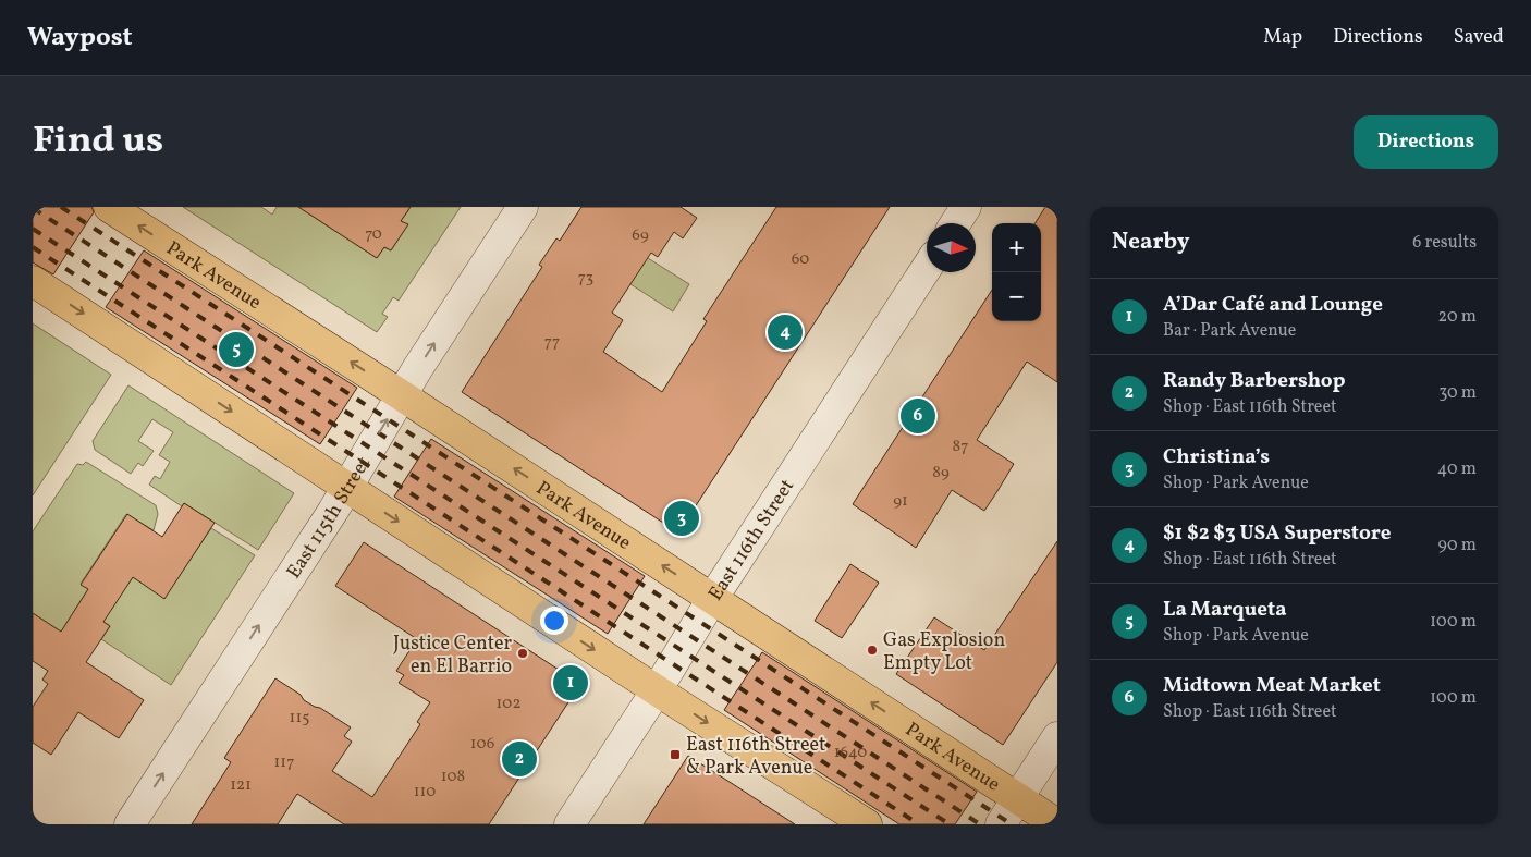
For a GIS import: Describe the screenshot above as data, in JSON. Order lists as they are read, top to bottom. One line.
{"streets":{"main road":["Park Avenue"],"street":["East 115th Street","East 116th Street"]},"crossings":[["Park Avenue","East 115th Street"],["Park Avenue","East 116th Street"]],"one_way":["East 115th Street"],"places":{"other":["Gas Explosion Empty Lot","Justice Center en El Barrio"],"transit":["East 116th Street & Park Avenue"]},"house_numbers":["70","69","60","73","77","87","89","91","102","115","106","1640","117","108","121","110"],"north":"right","page":{"header":"Waypost","nav":["Map","Directions","Saved"],"title":"Find us","buttons":"Directions","heading":["Nearby","6 results"],"map_buttons":["+","−"],"list":[{"mark":"1","name":"A’Dar Café and Lounge","note":"Bar · Park Avenue","value":"20 m"},{"mark":"2","name":"Randy Barbershop","note":"Shop · East 116th Street","value":"30 m"},{"mark":"3","name":"Christina’s","note":"Shop · Park Avenue","value":"40 m"},{"mark":"4","name":"$1 $2 $3 USA Superstore","note":"Shop · East 116th Street","value":"90 m"},{"mark":"5","name":"La Marqueta","note":"Shop · Park Avenue","value":"100 m"},{"mark":"6","name":"Midtown Meat Market","note":"Shop · East 116th Street","value":"100 m"}],"pins":["4","5","6","3","1","2"]}}
